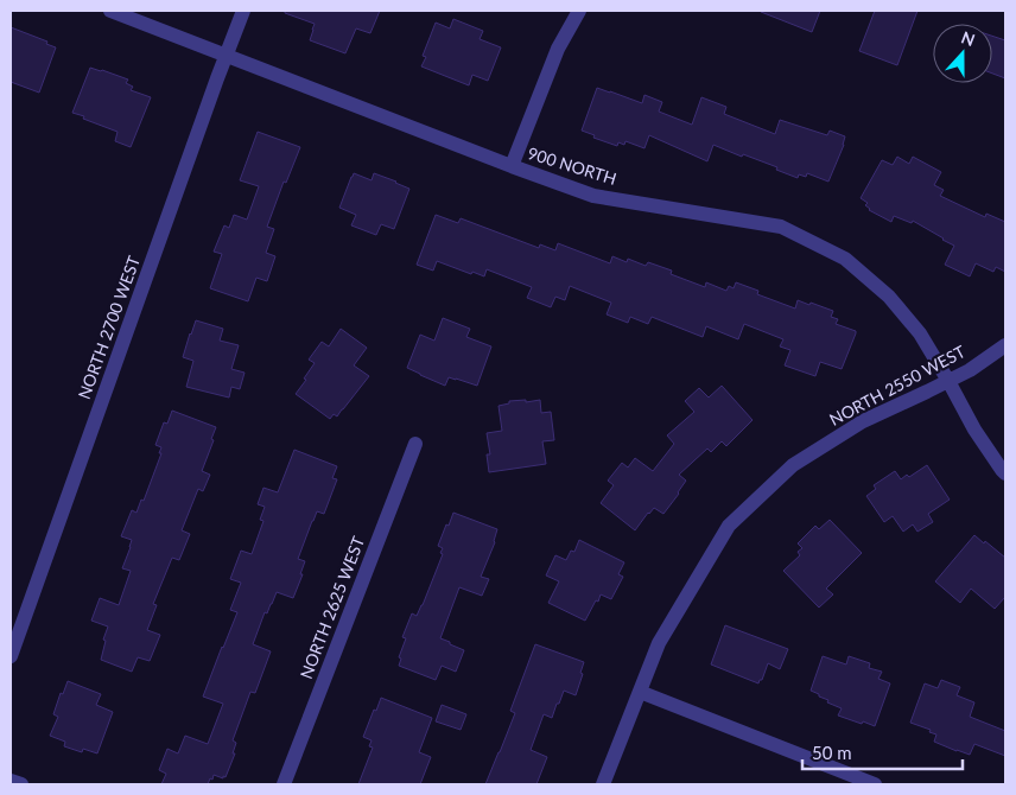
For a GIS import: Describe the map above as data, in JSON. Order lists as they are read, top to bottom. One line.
{"streets":{"street":["900 NORTH","NORTH 2700 WEST","NORTH 2550 WEST","NORTH 2625 WEST"]},"crossings":[["900 NORTH","NORTH 2700 WEST"],["900 NORTH","NORTH 2550 WEST"]],"scale_bar":"50 m","north":"top"}
